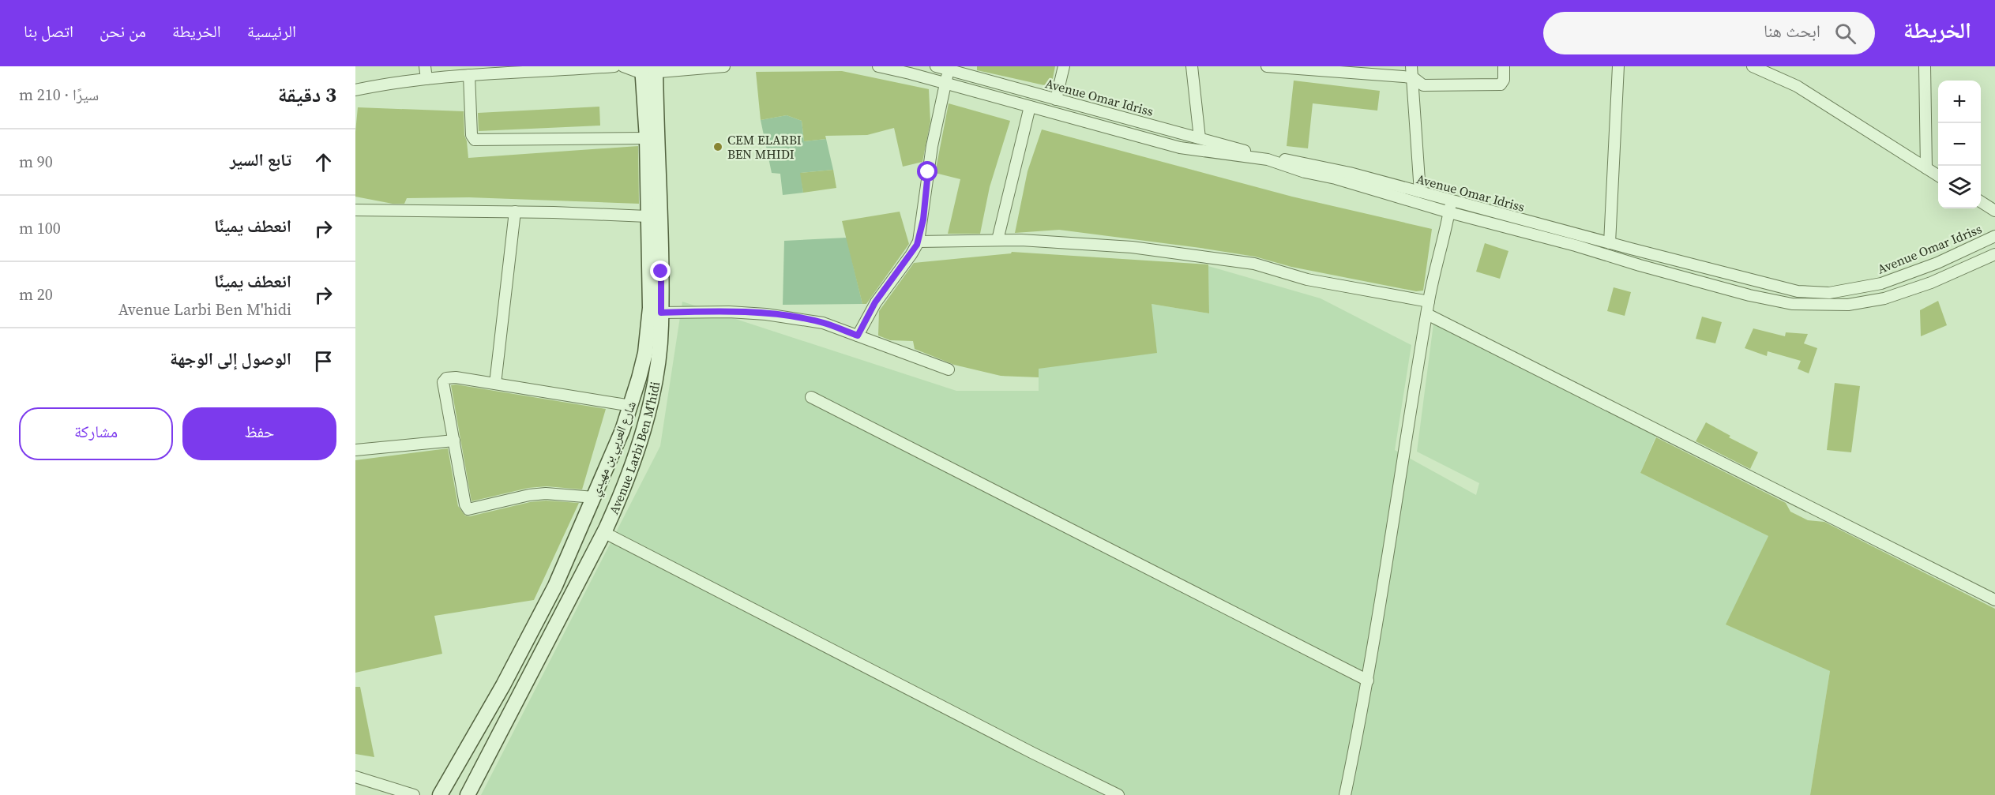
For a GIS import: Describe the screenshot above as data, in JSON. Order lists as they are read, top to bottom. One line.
{"streets":{"main road":["Avenue Larbi Ben M'hidi","شارع العربي بن مهيدي"],"street":["Avenue Omar Idriss"]},"crossings":[["Avenue Larbi Ben M'hidi","شارع العربي بن مهيدي"]],"places":["CEM ELARBI BEN MHIDI"],"page":{"header":"الخريطة","search":"ابحث هنا","nav":["الرئيسية","الخريطة","من نحن","اتصل بنا"],"heading":["3 دقيقة","سيرًا · 210 m"],"map_buttons":["+","−"],"list":[["تابع السير","90 m"],["انعطف يمينًا","100 m"],["انعطف يمينًا","Avenue Larbi Ben M'hidi","20 m"],"الوصول إلى الوجهة"],"buttons":["حفظ","مشاركة"]}}
